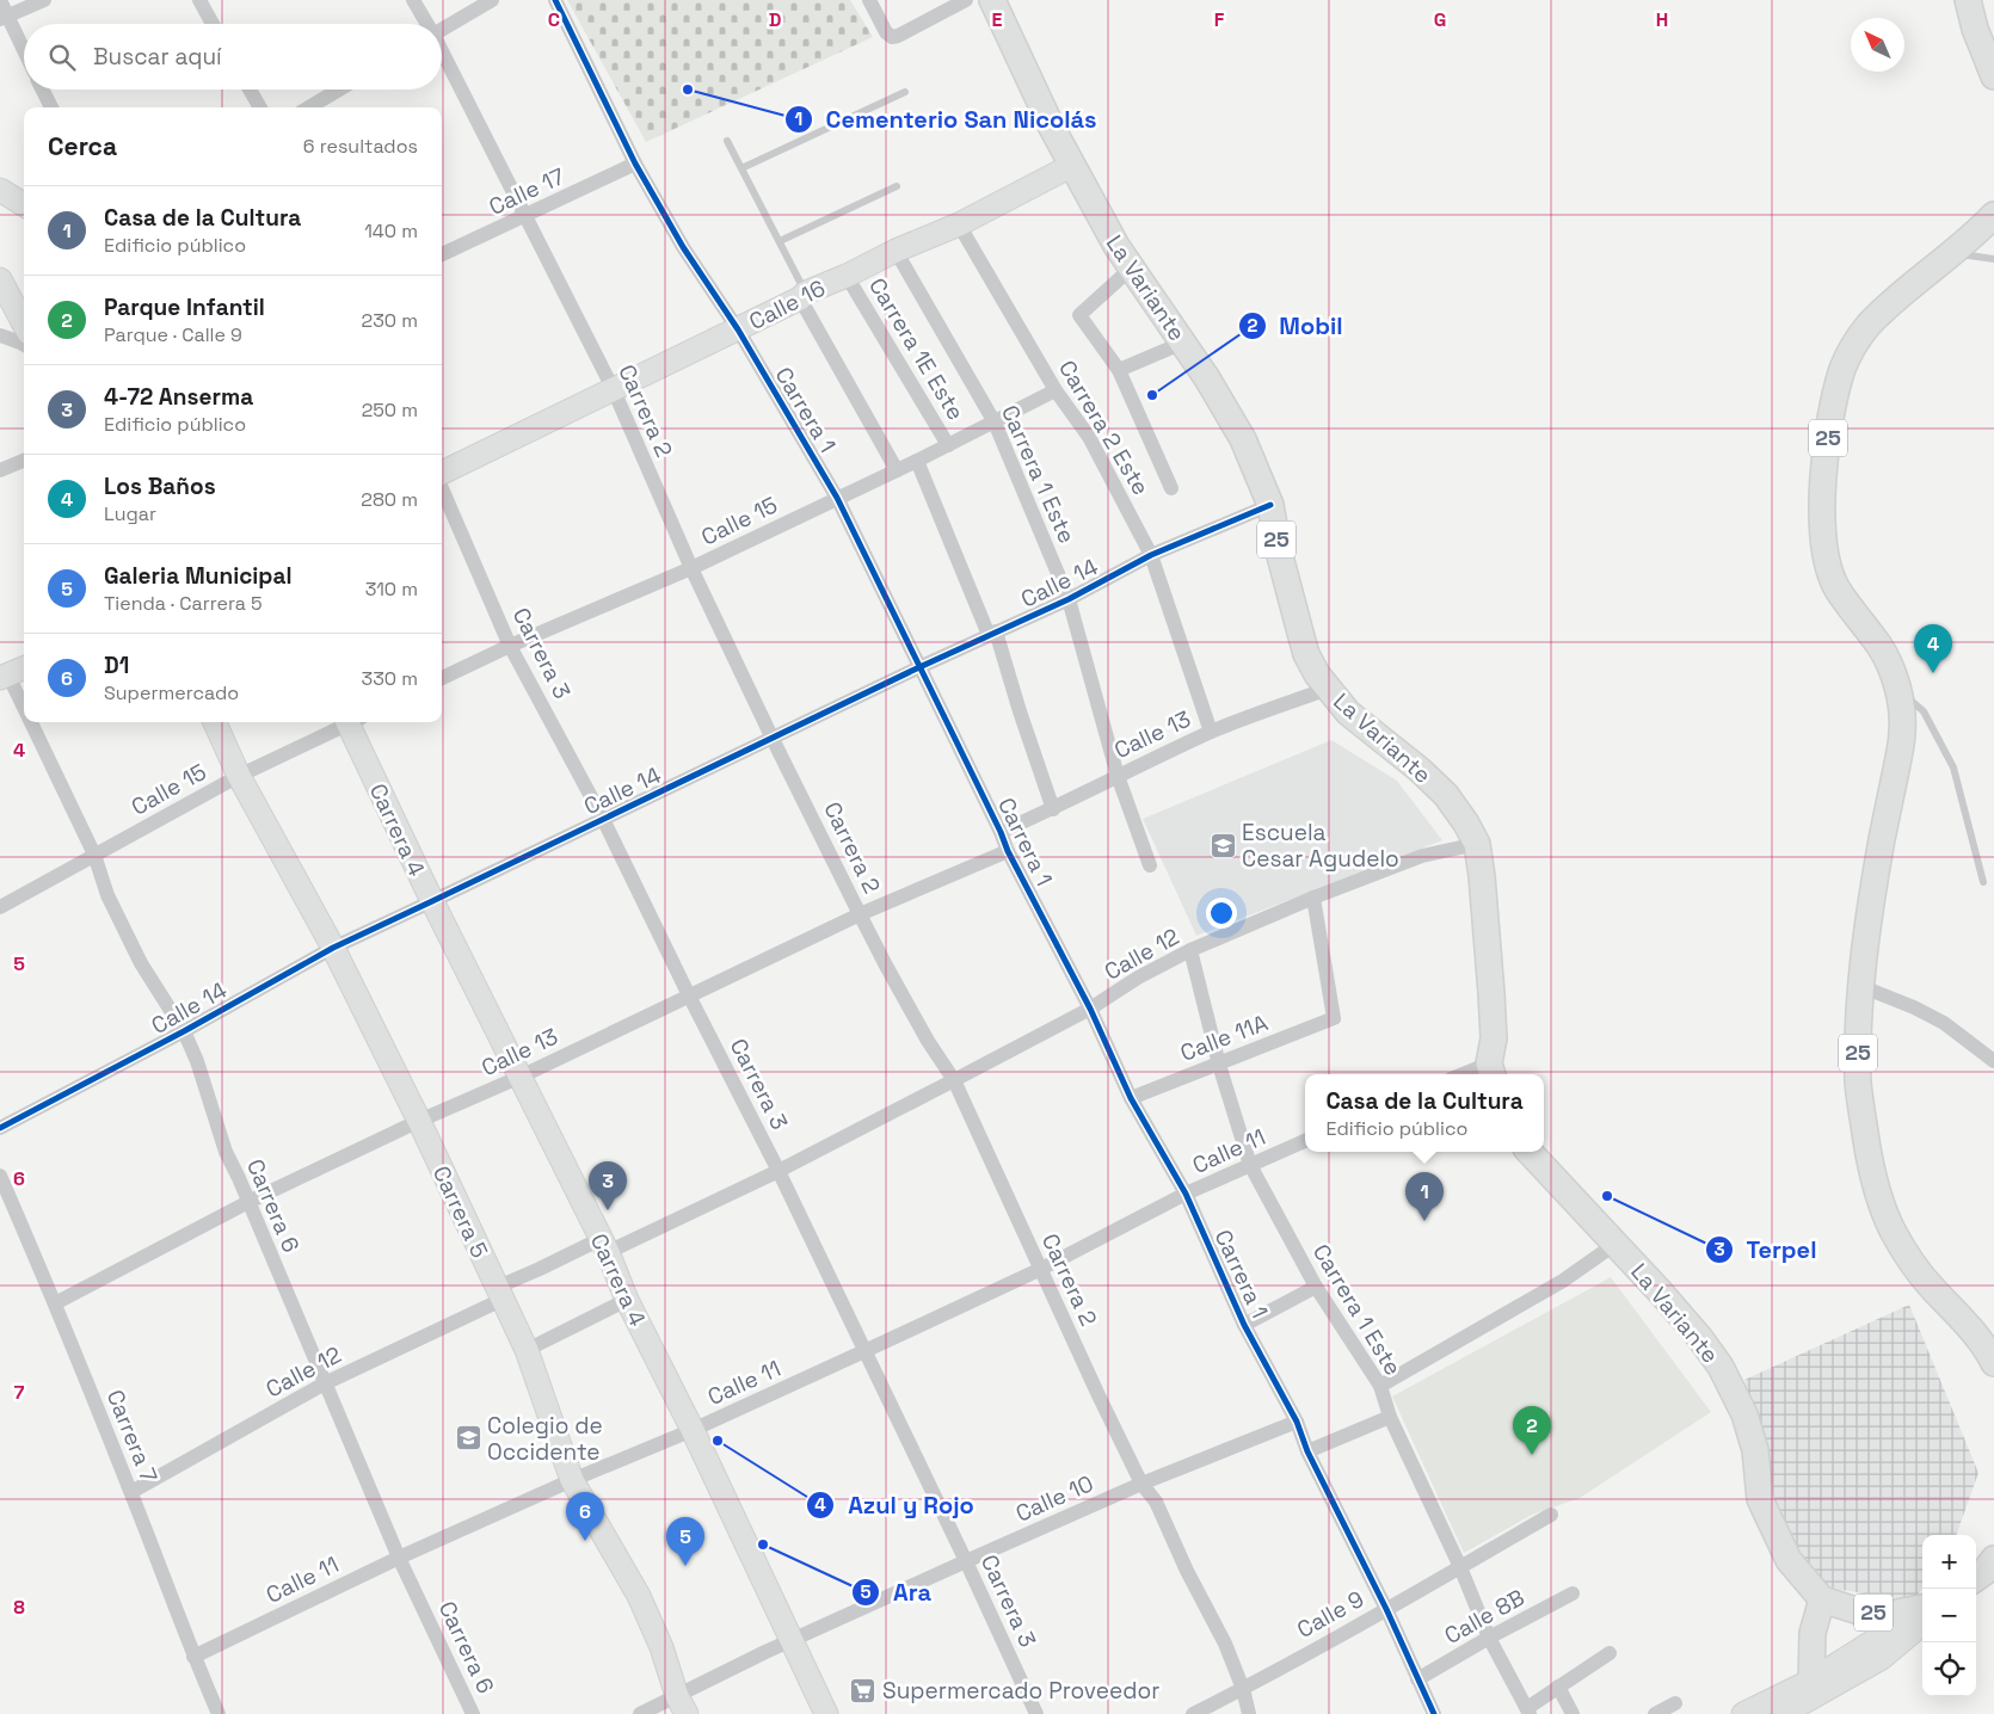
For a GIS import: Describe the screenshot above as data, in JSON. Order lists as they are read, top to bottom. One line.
{"streets":{"main road":["La Variante","25"],"street":["Calle 17","Calle 16","Carrera 1E Este","Carrera 1","Carrera 2","Carrera 2 Este","Carrera 1 Este","Calle 15","Calle 14","Carrera 3","Calle 13","Carrera 4","Calle 12","Calle 11A","Calle 11","Carrera 6","Carrera 5","Carrera 7","Calle 10","Calle 9","Calle 8B"]},"crossings":[["Calle 17","Carrera 1"],["Calle 17","Carrera 2"],["La Variante","Calle 16"],["La Variante","25"],["La Variante","Calle 14"],["La Variante","Calle 13"],["La Variante","Calle 12"],["Calle 16","Carrera 1E Este"],["Calle 16","Carrera 1"],["Calle 16","Carrera 2"],["Calle 16","Carrera 2 Este"],["Calle 16","Carrera 1 Este"],["Carrera 1E Este","Calle 15"],["Carrera 1","Calle 15"],["Carrera 1","Calle 14"],["Carrera 1","Calle 13"],["Carrera 1","Calle 12"],["Carrera 1","Calle 11A"],["Carrera 1","Calle 11"],["Carrera 1","Calle 10"],["Carrera 1","Calle 9"],["Carrera 1","Calle 8B"],["Carrera 2","Calle 15"],["Carrera 2","Calle 14"],["Carrera 2","Calle 13"],["Carrera 2","Calle 12"],["Carrera 2","Calle 11"],["Carrera 2","Calle 10"],["Carrera 2","Calle 9"],["Carrera 2 Este","Calle 15"],["Carrera 2 Este","Calle 14"],["Carrera 2 Este","Calle 13"],["Carrera 1 Este","Calle 15"],["Carrera 1 Este","Calle 14"],["Carrera 1 Este","Calle 13"],["Carrera 1 Este","Calle 12"],["Carrera 1 Este","Calle 11A"],["Carrera 1 Este","Calle 11"],["Carrera 1 Este","Calle 9"],["Carrera 1 Este","Calle 8B"],["Calle 15","Carrera 3"],["Calle 15","Carrera 6"],["Calle 15","Carrera 5"],["Calle 14","Carrera 3"],["Calle 14","Carrera 4"],["Calle 14","Carrera 6"],["Calle 14","Carrera 5"],["Carrera 3","Calle 13"],["Carrera 3","Calle 12"],["Carrera 3","Calle 11"],["Carrera 3","Calle 10"],["Calle 13","Carrera 4"],["Calle 13","Carrera 6"],["Calle 13","Carrera 5"],["Calle 13","Carrera 7"],["Carrera 4","Calle 12"],["Carrera 4","Calle 11"],["Carrera 4","Calle 10"],["Calle 12","Calle 11A"],["Calle 12","Carrera 6"],["Calle 12","Carrera 5"],["Calle 12","Carrera 7"],["Calle 11","Carrera 6"],["Calle 11","Carrera 5"],["Calle 11","Carrera 7"],["Carrera 5","Calle 10"]],"places":{"other":["Cementerio San Nicolás","Mobil","Terpel","Azul y Rojo","Ara"],"school or university":["Escuela Cesar Agudelo","Colegio de Occidente"],"supermarket":["Supermercado Proveedor"]},"north":"top left","page":{"search":"Buscar aquí","heading":["Cerca","6 resultados"],"list":[{"mark":"1","name":"Casa de la Cultura","note":"Edificio público","value":"140 m"},{"mark":"2","name":"Parque Infantil","note":"Parque · Calle 9","value":"230 m"},{"mark":"3","name":"4-72 Anserma","note":"Edificio público","value":"250 m"},{"mark":"4","name":"Los Baños","note":"Lugar","value":"280 m"},{"mark":"5","name":"Galeria Municipal","note":"Tienda · Carrera 5","value":"310 m"},{"mark":"6","name":"D1","note":"Supermercado","value":"330 m"}],"pins":["4","3","1","2","6","5"],"popup":["Casa de la Cultura","Edificio público"],"map_buttons":["+","−"]},"grid":{"columns":["C","D","E","F","G","H"],"rows":["4","5","6","7","8"]}}
